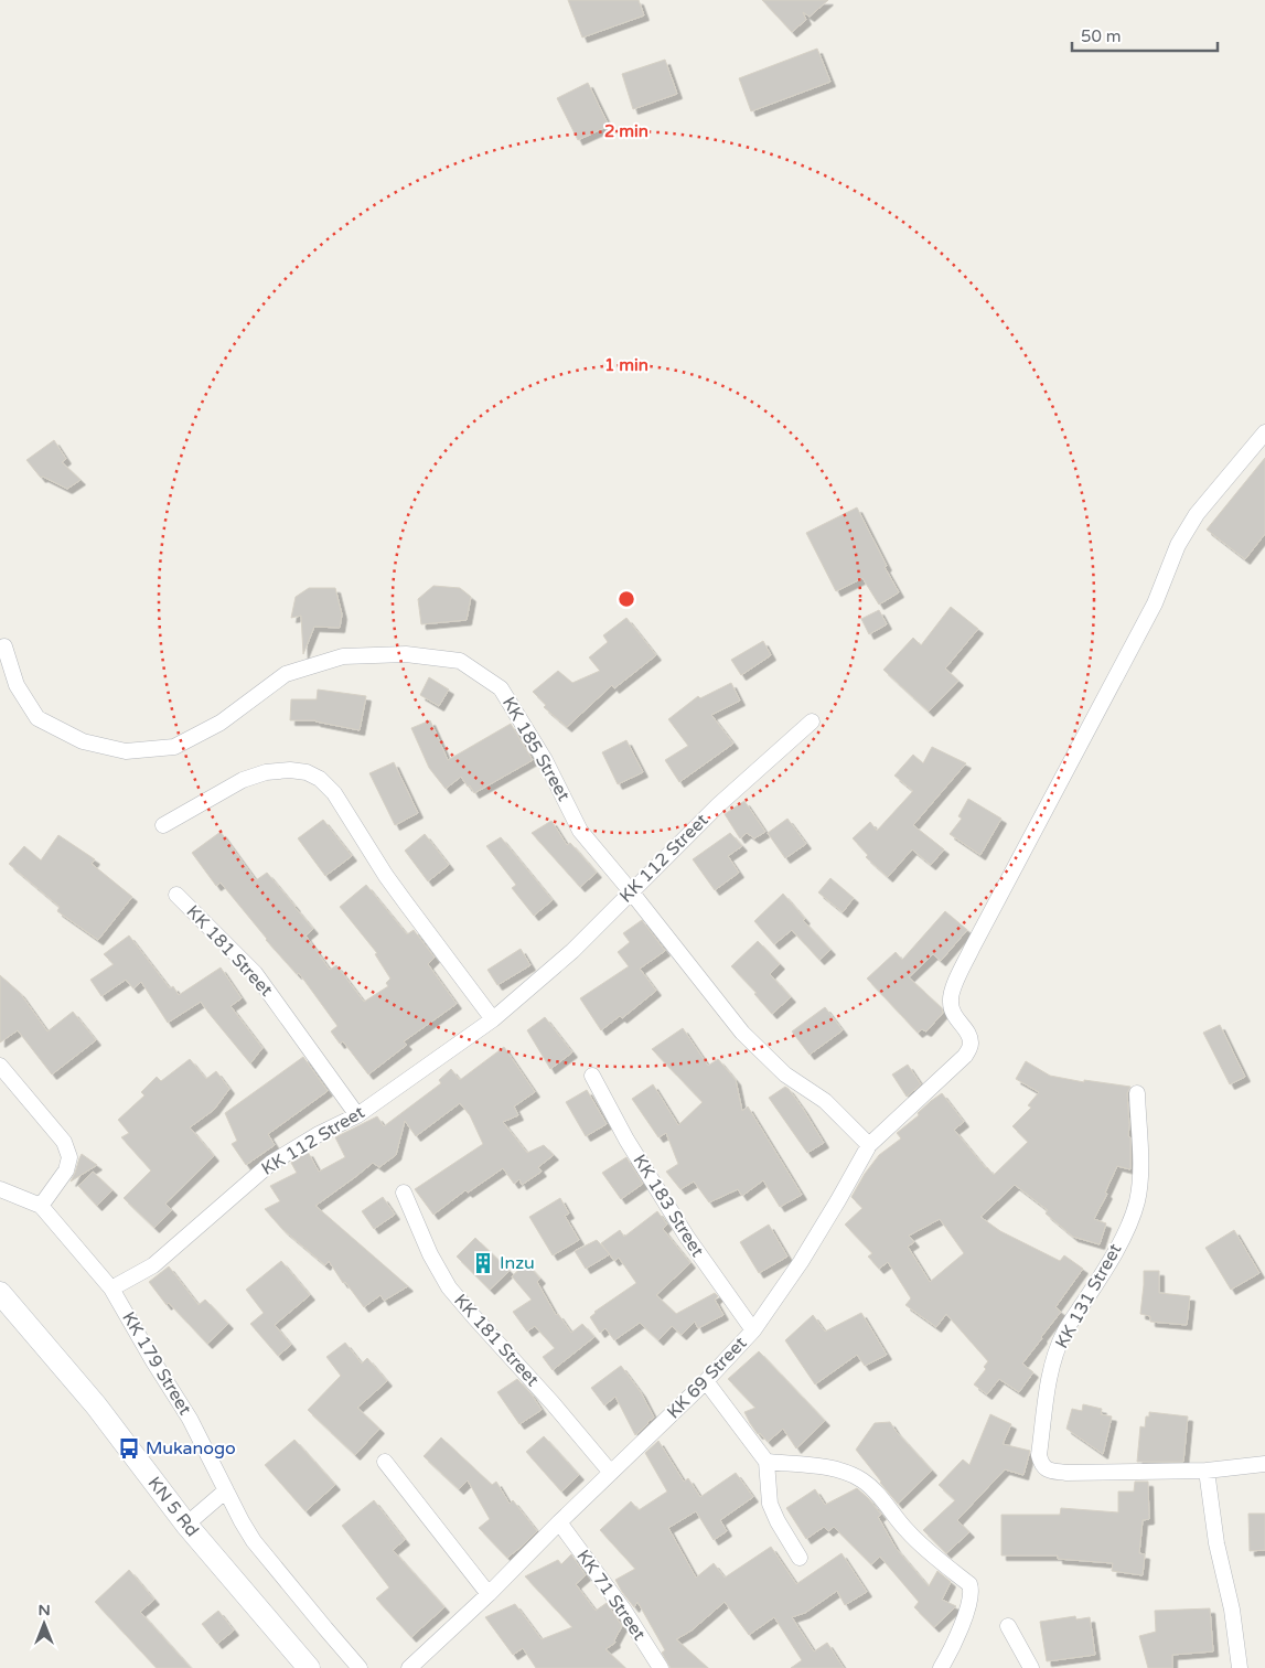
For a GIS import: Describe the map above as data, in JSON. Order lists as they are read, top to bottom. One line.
{"streets":{"main road":["KN 5 Rd"],"street":["KK 185 Street","KK 112 Street","KK 181 Street","KK 183 Street","KK 131 Street","KK 179 Street","KK 69 Street","KK 71 Street"]},"crossings":[["KK 185 Street","KK 112 Street"],["KK 185 Street","KK 69 Street"],["KK 112 Street","KK 181 Street"],["KK 112 Street","KK 179 Street"],["KK 181 Street","KK 69 Street"],["KK 183 Street","KK 69 Street"],["KK 69 Street","KK 71 Street"]],"places":{"building":["Inzu"],"bus stop":["Mukanogo"]},"scale_bar":"50 m","north":"top","rings":["2 min","1 min"]}
